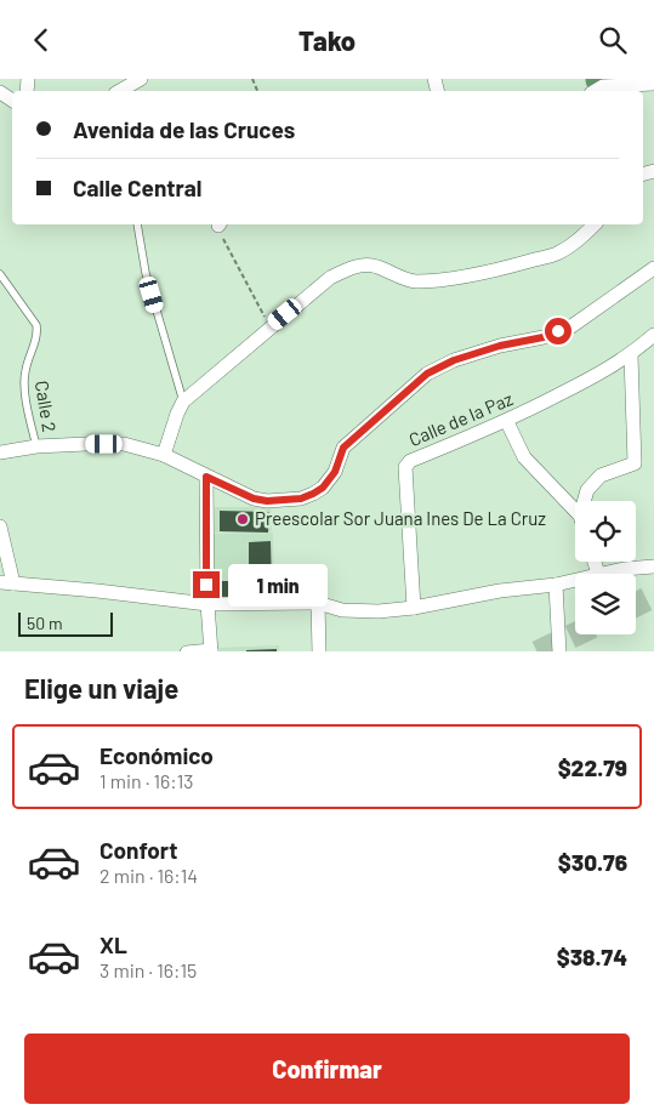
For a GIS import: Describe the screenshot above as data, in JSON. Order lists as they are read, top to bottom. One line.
{"streets":{"street":["Calle de la Paz"],"lane":["Calle 2"]},"places":["Preescolar Sor Juana Ines De La Cruz"],"scale_bar":"50 m","page":{"header":"Tako","banner":["Avenida de las Cruces","Calle Central"],"bubble":"1 min","scale":"50 m","heading":"Elige un viaje","list":[{"name":"Económico","note":"1 min · 16:13","value":"$22.79"},{"name":"Confort","note":"2 min · 16:14","value":"$30.76"},{"name":"XL","note":"3 min · 16:15","value":"$38.74"}],"buttons":"Confirmar"}}
